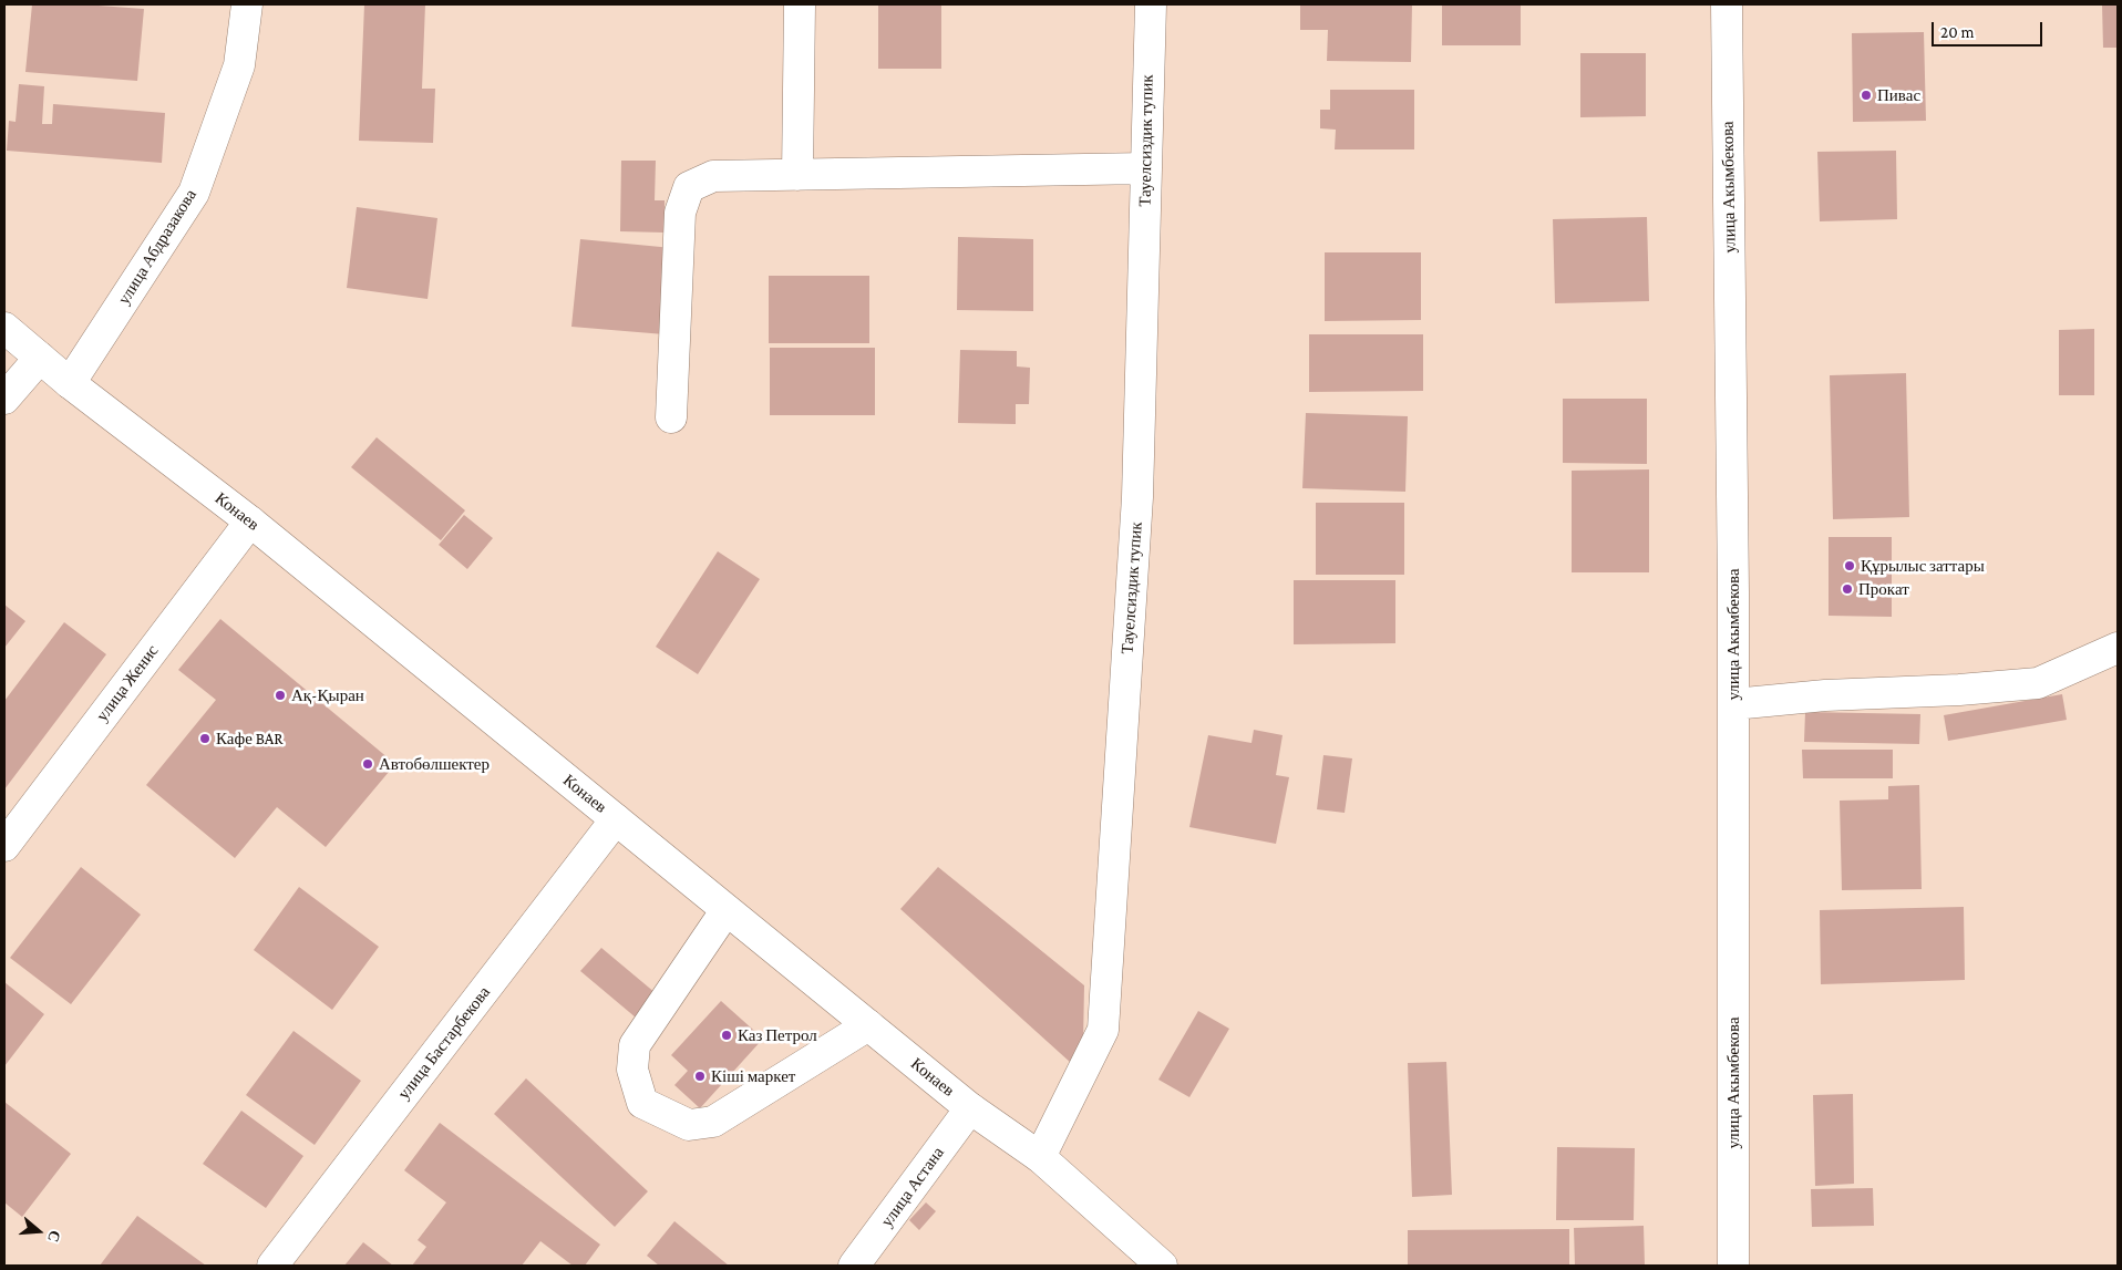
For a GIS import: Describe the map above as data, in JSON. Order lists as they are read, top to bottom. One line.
{"streets":{"street":["Тауелсиздик тупик","улица Акымбекова","улица Абдразакова","Конаев","улица Женис","улица Бастарбекова","улица Астана"]},"crossings":[["Тауелсиздик тупик","Конаев"],["улица Абдразакова","Конаев"],["Конаев","улица Женис"],["Конаев","улица Бастарбекова"],["Конаев","улица Астана"]],"places":["Пивас","Құрылыс заттары","Прокат","Ақ-Қыран","Кафе BAR","Автобөлшектер","Каз Петрол","Кіші маркет"],"scale_bar":"20 m","north":"right"}
